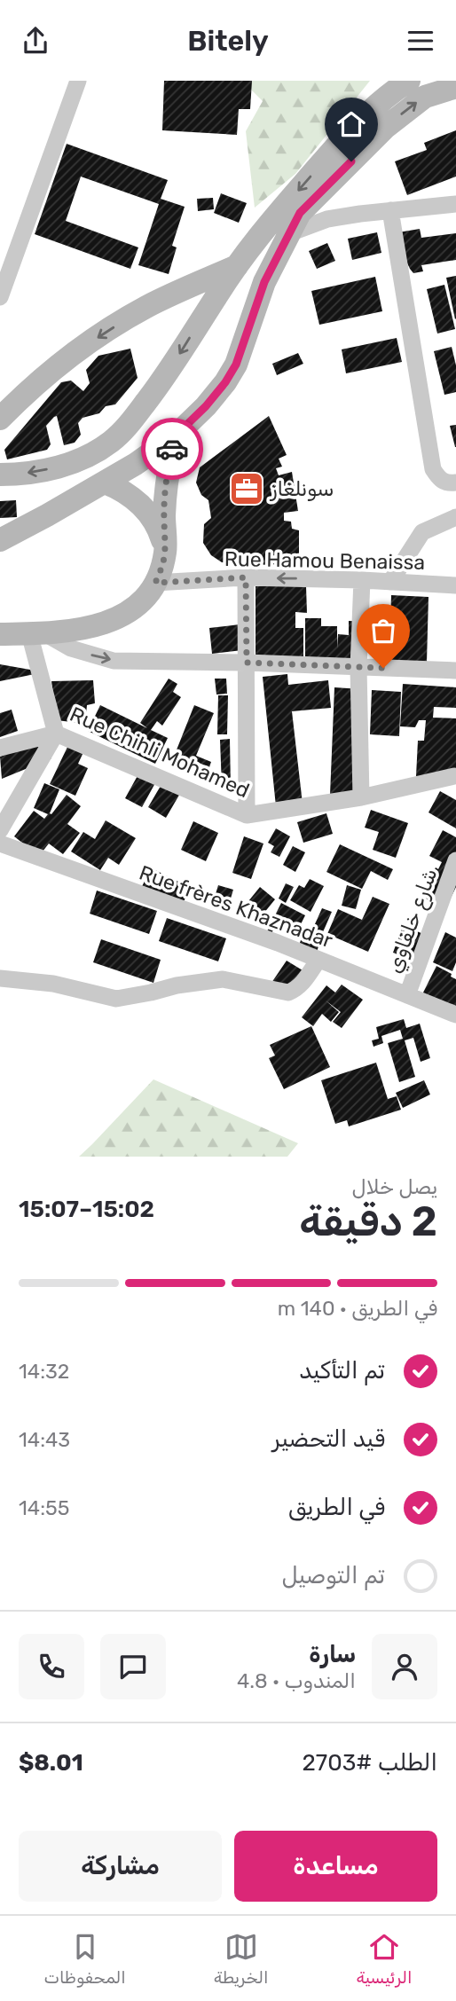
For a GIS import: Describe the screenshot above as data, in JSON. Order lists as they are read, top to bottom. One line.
{"streets":{"street":["Rue Hamou Benaissa","Rue Chihli Mohamed","Rue frères Khaznadar","شارع خلفاوي"]},"crossings":[["Rue frères Khaznadar","شارع خلفاوي"]],"places":{"office":["سونلغاز"]},"page":{"header":"Bitely","heading":["2 دقيقة","يصل خلال","15:02–15:07"],"panel":["سارة","المندوب · 4.8","الطلب #2703","$8.01"],"bar":"في الطريق · 140 m","list":[["تم التأكيد","14:32"],["قيد التحضير","14:43"],["في الطريق","14:55"],"تم التوصيل"],"buttons":["مساعدة","مشاركة"],"tabs":["الرئيسية","الخريطة","المحفوظات"]}}
